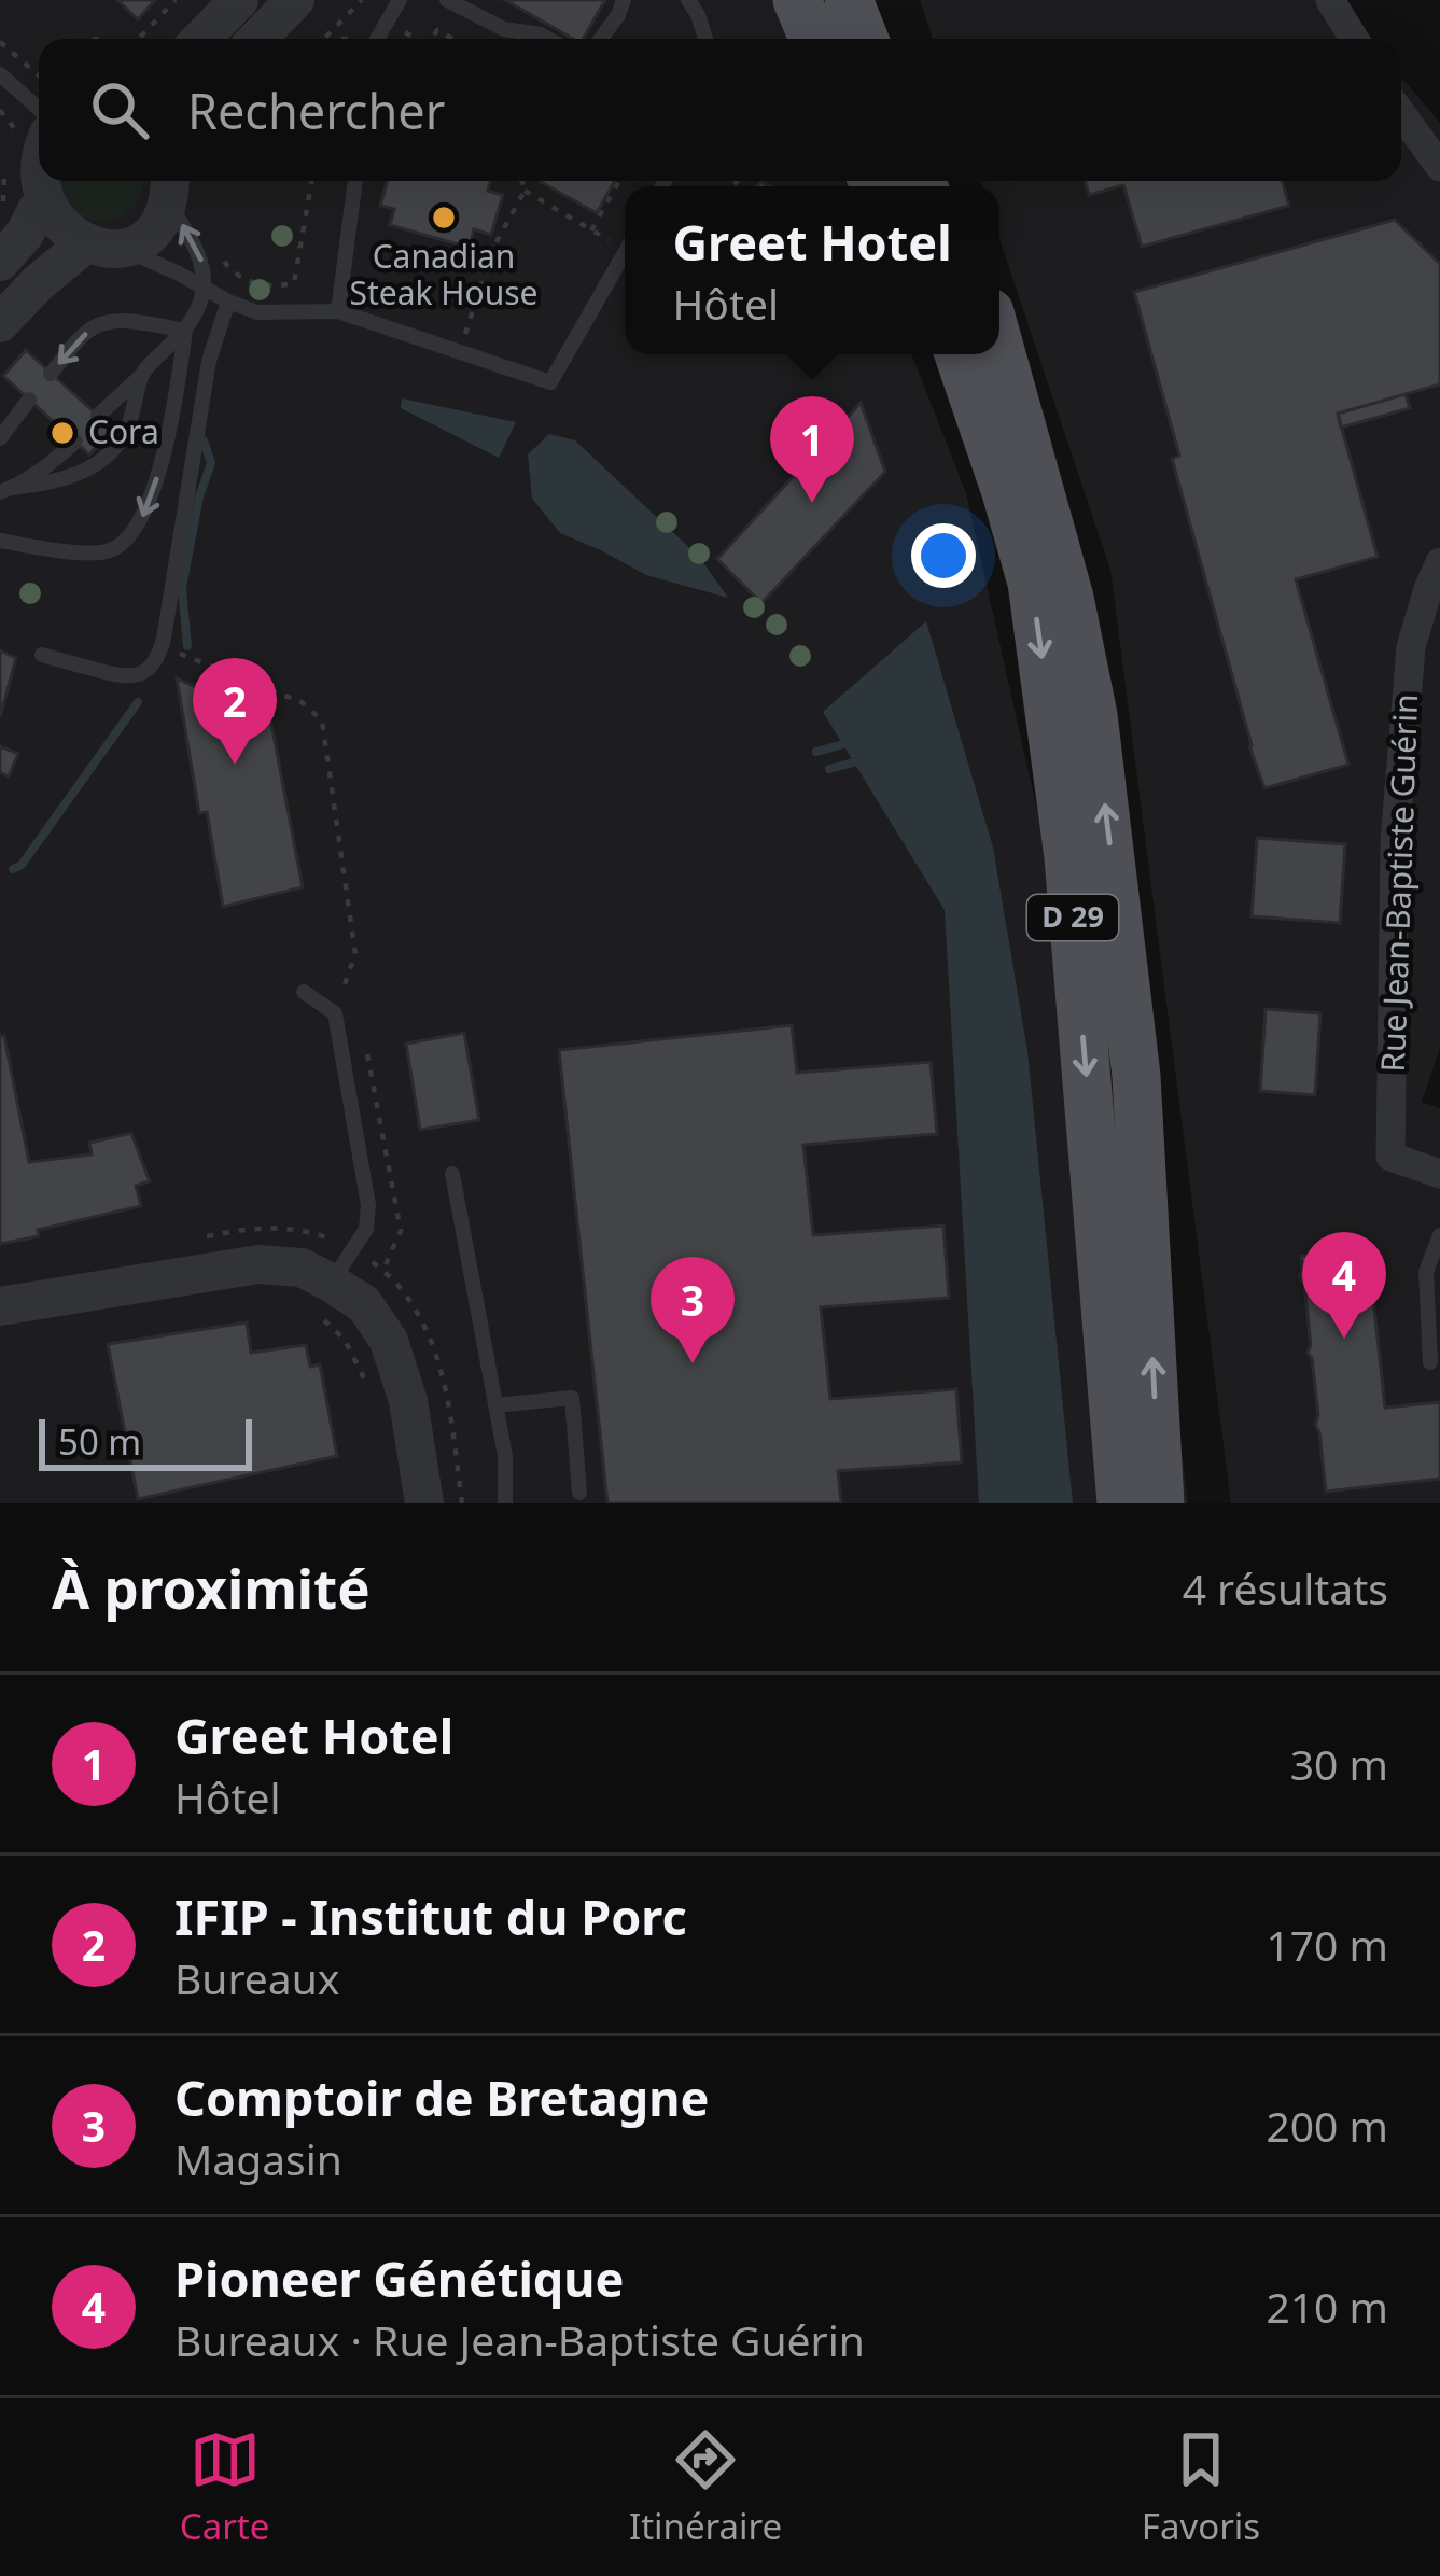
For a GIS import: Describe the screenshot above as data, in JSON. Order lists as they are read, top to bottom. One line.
{"streets":{"main road":["D 29"],"street":["Rue Jean-Baptiste Guérin"]},"places":["Canadian Steak House","Cora"],"scale_bar":"50 m","page":{"search":"Rechercher","popup":["Greet Hotel","Hôtel"],"pins":["1","2","4","3"],"scale":"50 m","heading":["À proximité","4 résultats"],"list":[{"mark":"1","name":"Greet Hotel","note":"Hôtel","value":"30 m"},{"mark":"2","name":"IFIP - Institut du Porc","note":"Bureaux","value":"170 m"},{"mark":"3","name":"Comptoir de Bretagne","note":"Magasin","value":"200 m"},{"mark":"4","name":"Pioneer Génétique","note":"Bureaux · Rue Jean-Baptiste Guérin","value":"210 m"}],"nav":["Carte","Itinéraire","Favoris"]}}
